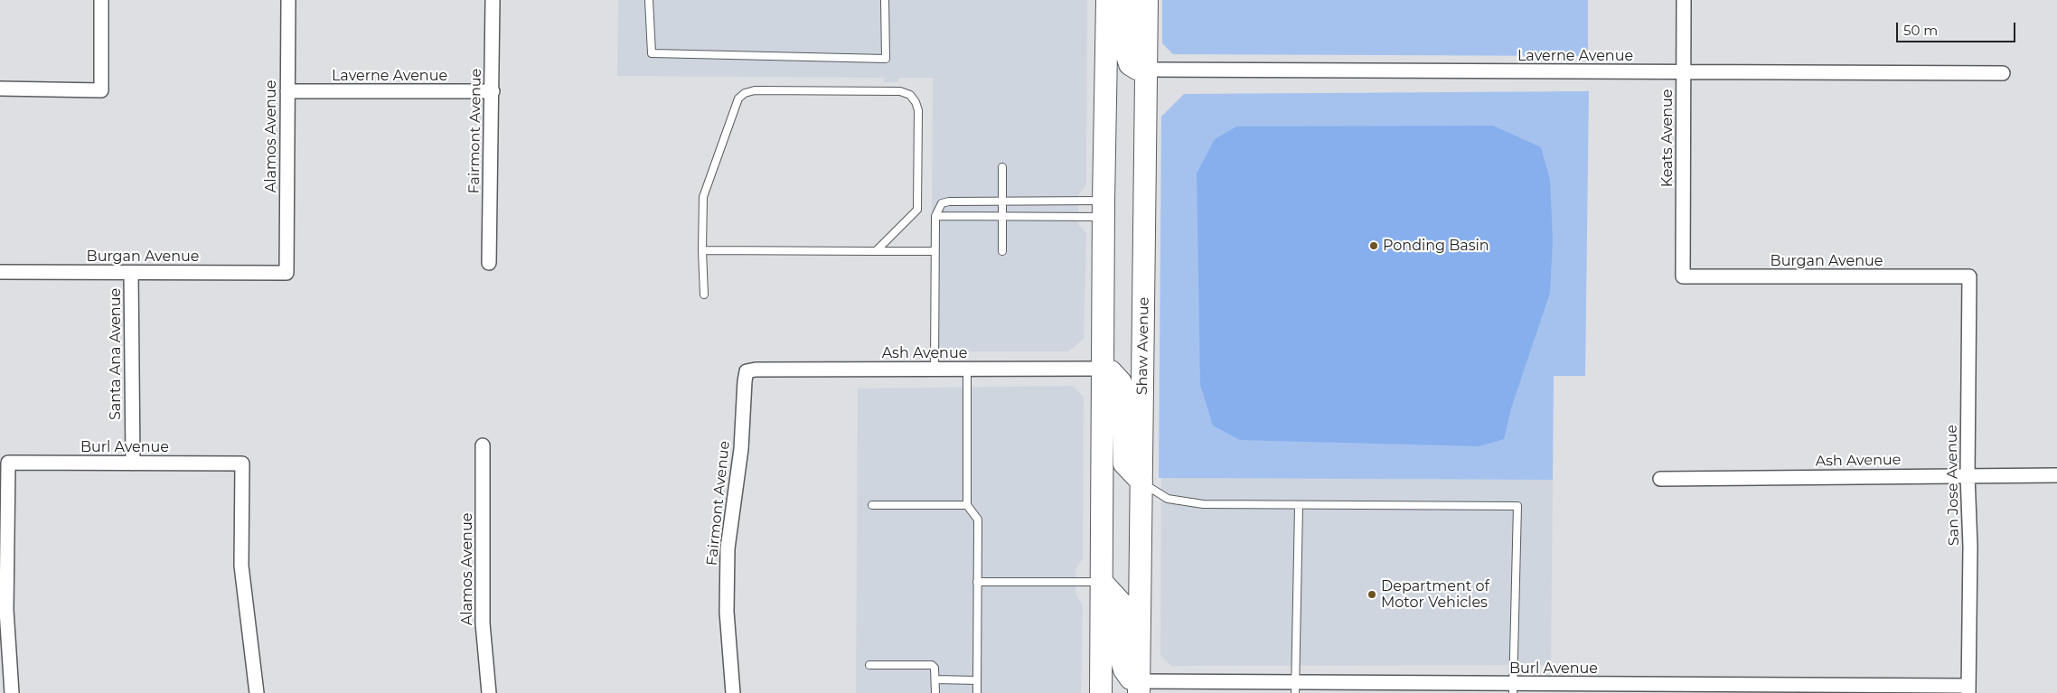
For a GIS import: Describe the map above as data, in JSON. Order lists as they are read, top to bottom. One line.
{"streets":{"main road":["Shaw Avenue"],"street":["Laverne Avenue","Fairmont Avenue","Alamos Avenue","Keats Avenue","Burgan Avenue","Ash Avenue","Santa Ana Avenue","Burl Avenue","San Jose Avenue"]},"crossings":[["Laverne Avenue","Fairmont Avenue"],["Laverne Avenue","Alamos Avenue"],["Laverne Avenue","Keats Avenue"],["Laverne Avenue","Shaw Avenue"],["Fairmont Avenue","Ash Avenue"],["Alamos Avenue","Burgan Avenue"],["Keats Avenue","Burgan Avenue"],["Burgan Avenue","Santa Ana Avenue"],["Burgan Avenue","San Jose Avenue"],["Shaw Avenue","Burl Avenue"],["Ash Avenue","San Jose Avenue"],["Santa Ana Avenue","Burl Avenue"],["Burl Avenue","San Jose Avenue"]],"places":["Ponding Basin","Department of Motor Vehicles"],"scale_bar":"50 m"}
